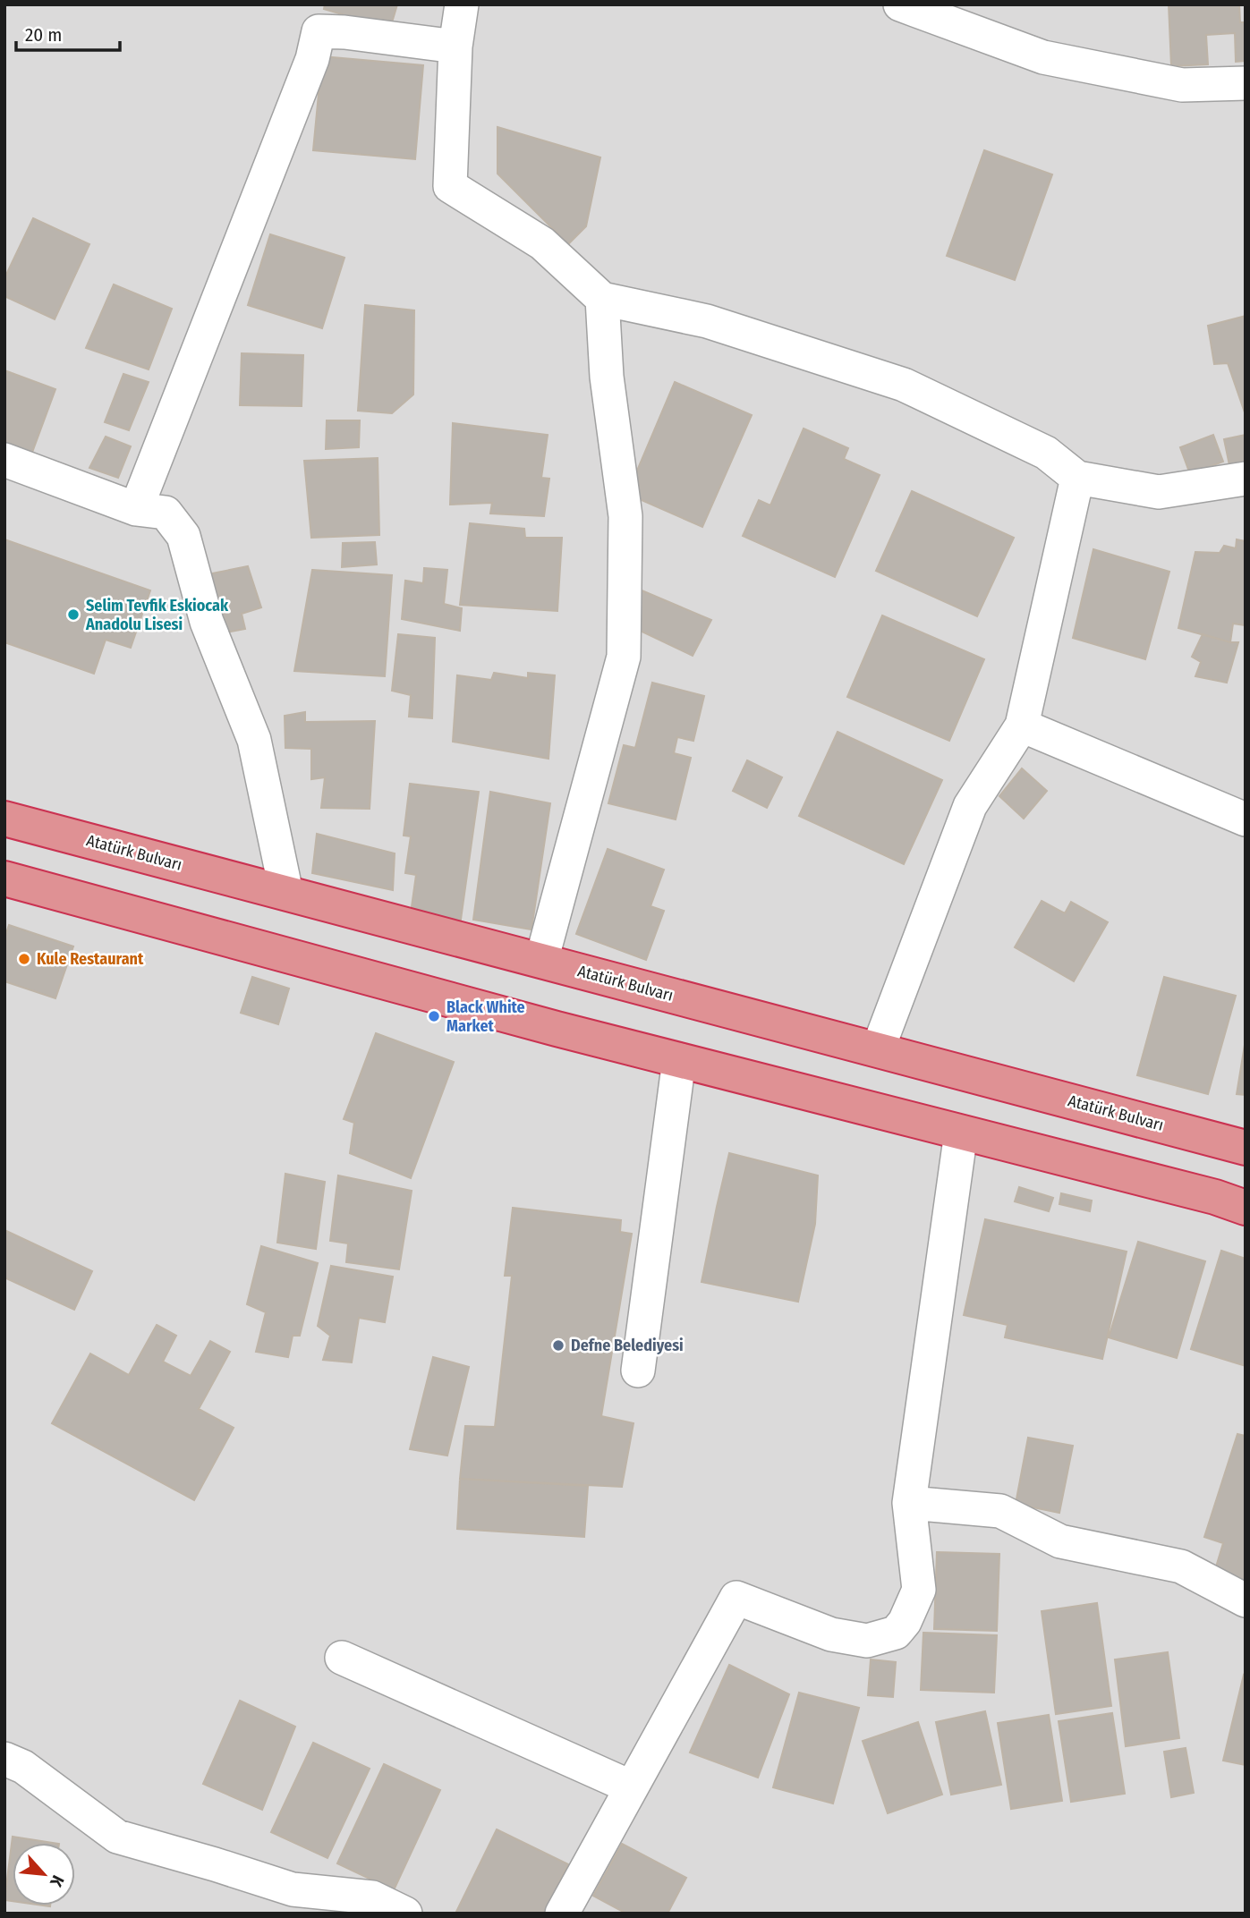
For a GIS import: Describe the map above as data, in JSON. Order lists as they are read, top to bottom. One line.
{"streets":{"highway":["Atatürk Bulvarı"]},"places":["Selim Tevfik Eskiocak Anadolu Lisesi","Kule Restaurant","Black White Market","Defne Belediyesi"],"scale_bar":"20 m","north":"bottom right"}
